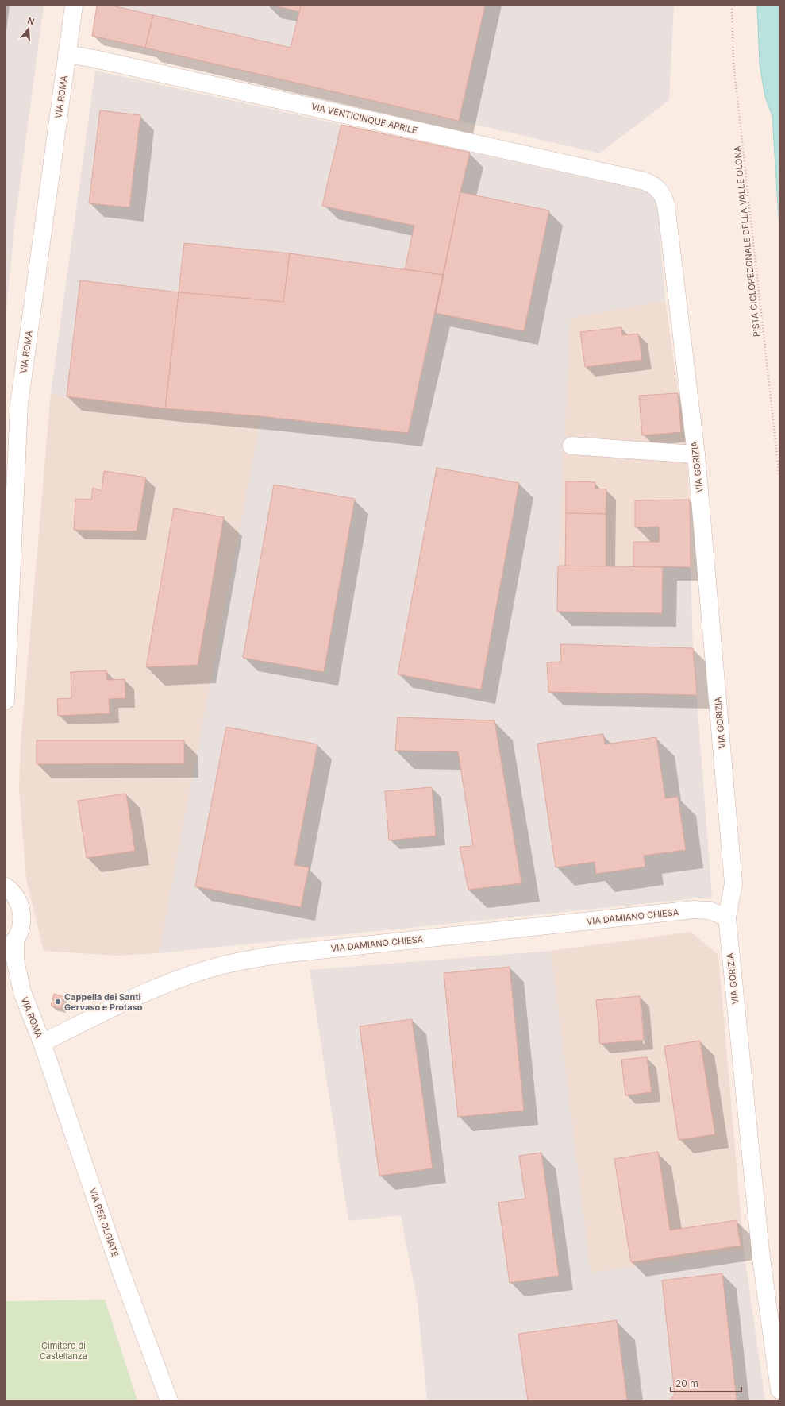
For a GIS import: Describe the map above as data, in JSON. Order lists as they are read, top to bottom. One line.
{"streets":{"street":["VIA ROMA","VIA VENTICINQUE APRILE","VIA GORIZIA","VIA DAMIANO CHIESA","VIA PER OLGIATE"],"path":["PISTA CICLOPEDONALE DELLA VALLE OLONA"]},"crossings":[["VIA ROMA","VIA VENTICINQUE APRILE"],["VIA ROMA","VIA DAMIANO CHIESA"],["VIA ROMA","VIA PER OLGIATE"],["VIA VENTICINQUE APRILE","VIA GORIZIA"],["VIA GORIZIA","VIA DAMIANO CHIESA"],["VIA DAMIANO CHIESA","VIA PER OLGIATE"]],"parks":["Cimitero di Castellanza"],"places":["Cappella dei Santi Gervaso e Protaso"],"scale_bar":"20 m","north":"top"}
